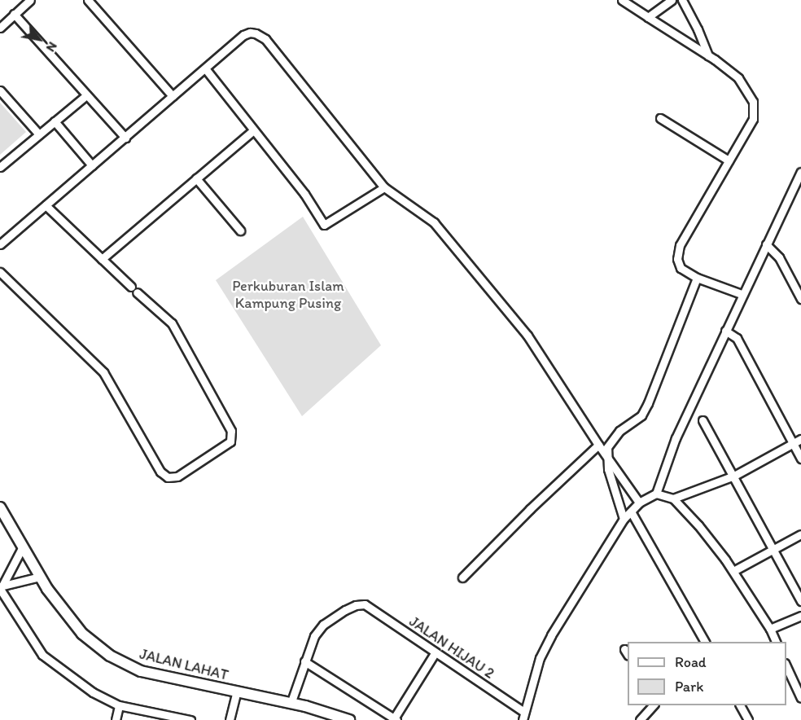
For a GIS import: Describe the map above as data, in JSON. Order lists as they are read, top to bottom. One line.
{"streets":{"main road":["JALAN LAHAT"],"street":["JALAN HIJAU 2"]},"parks":["Perkuburan Islam Kampung Pusing"],"legend":["Road","Park"],"north":"bottom right"}
